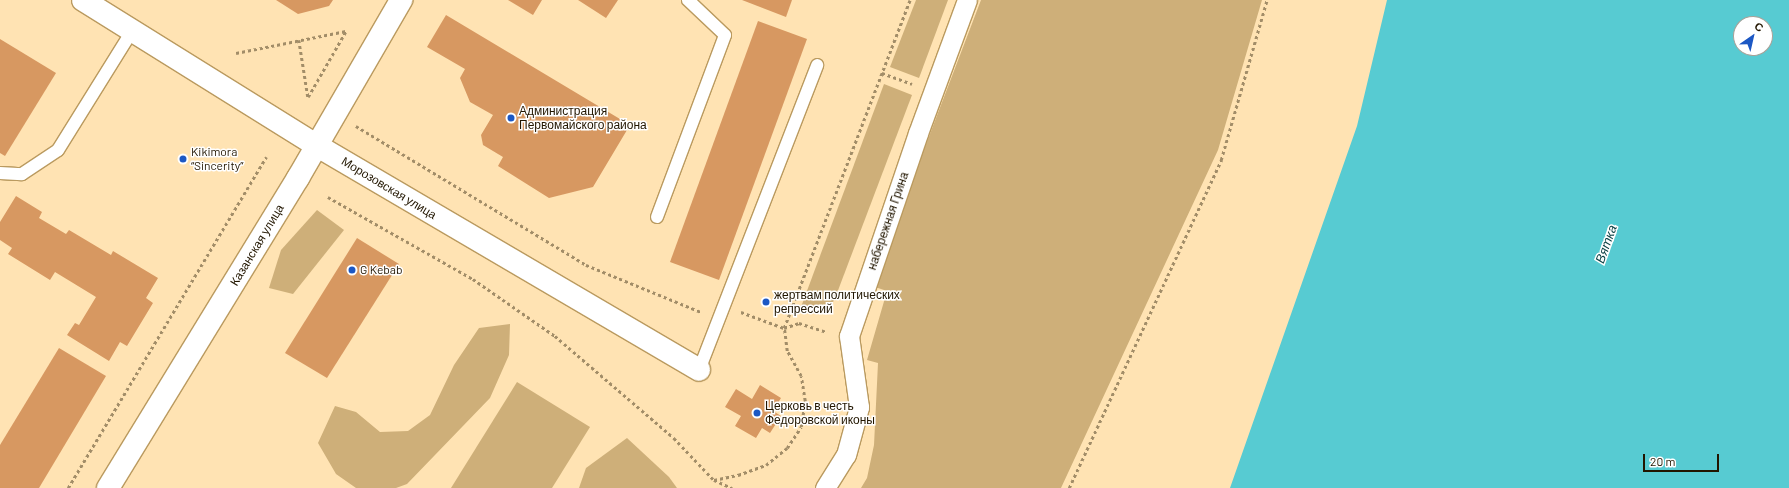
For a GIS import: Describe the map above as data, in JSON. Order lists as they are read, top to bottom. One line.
{"streets":{"street":["Морозовская улица","набережная Грина","Казанская улица"]},"crossings":[["Морозовская улица","Казанская улица"]],"water":["Вятка"],"places":["Администрация Первомайского района","Kikimora “Sincerity”","G Kebab","жертвам политических репрессий","Церковь в честь Федоровской иконы"],"scale_bar":"20 m","north":"top right"}
